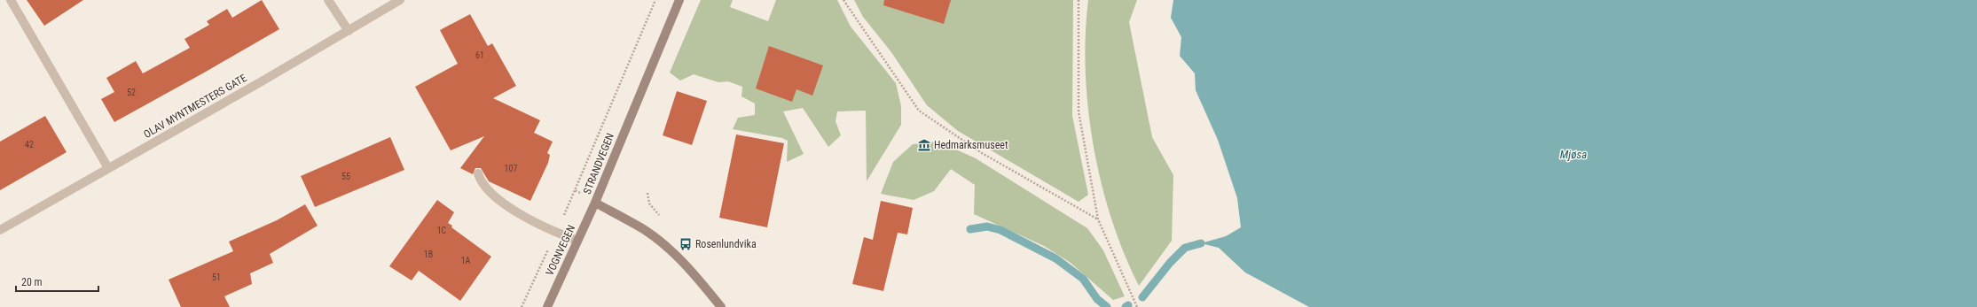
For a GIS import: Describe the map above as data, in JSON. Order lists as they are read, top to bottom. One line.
{"streets":{"main road":["STRANDVEGEN","VOGNVEGEN"],"street":["OLAV MYNTMESTERS GATE"]},"crossings":[["STRANDVEGEN","VOGNVEGEN"]],"water":["Mjøsa"],"places":{"museum":["Hedmarksmuseet"],"bus stop":["Rosenlundvika"]},"house_numbers":["61","52","42","107","55","1C","1B","1A","51"],"scale_bar":"20 m"}
